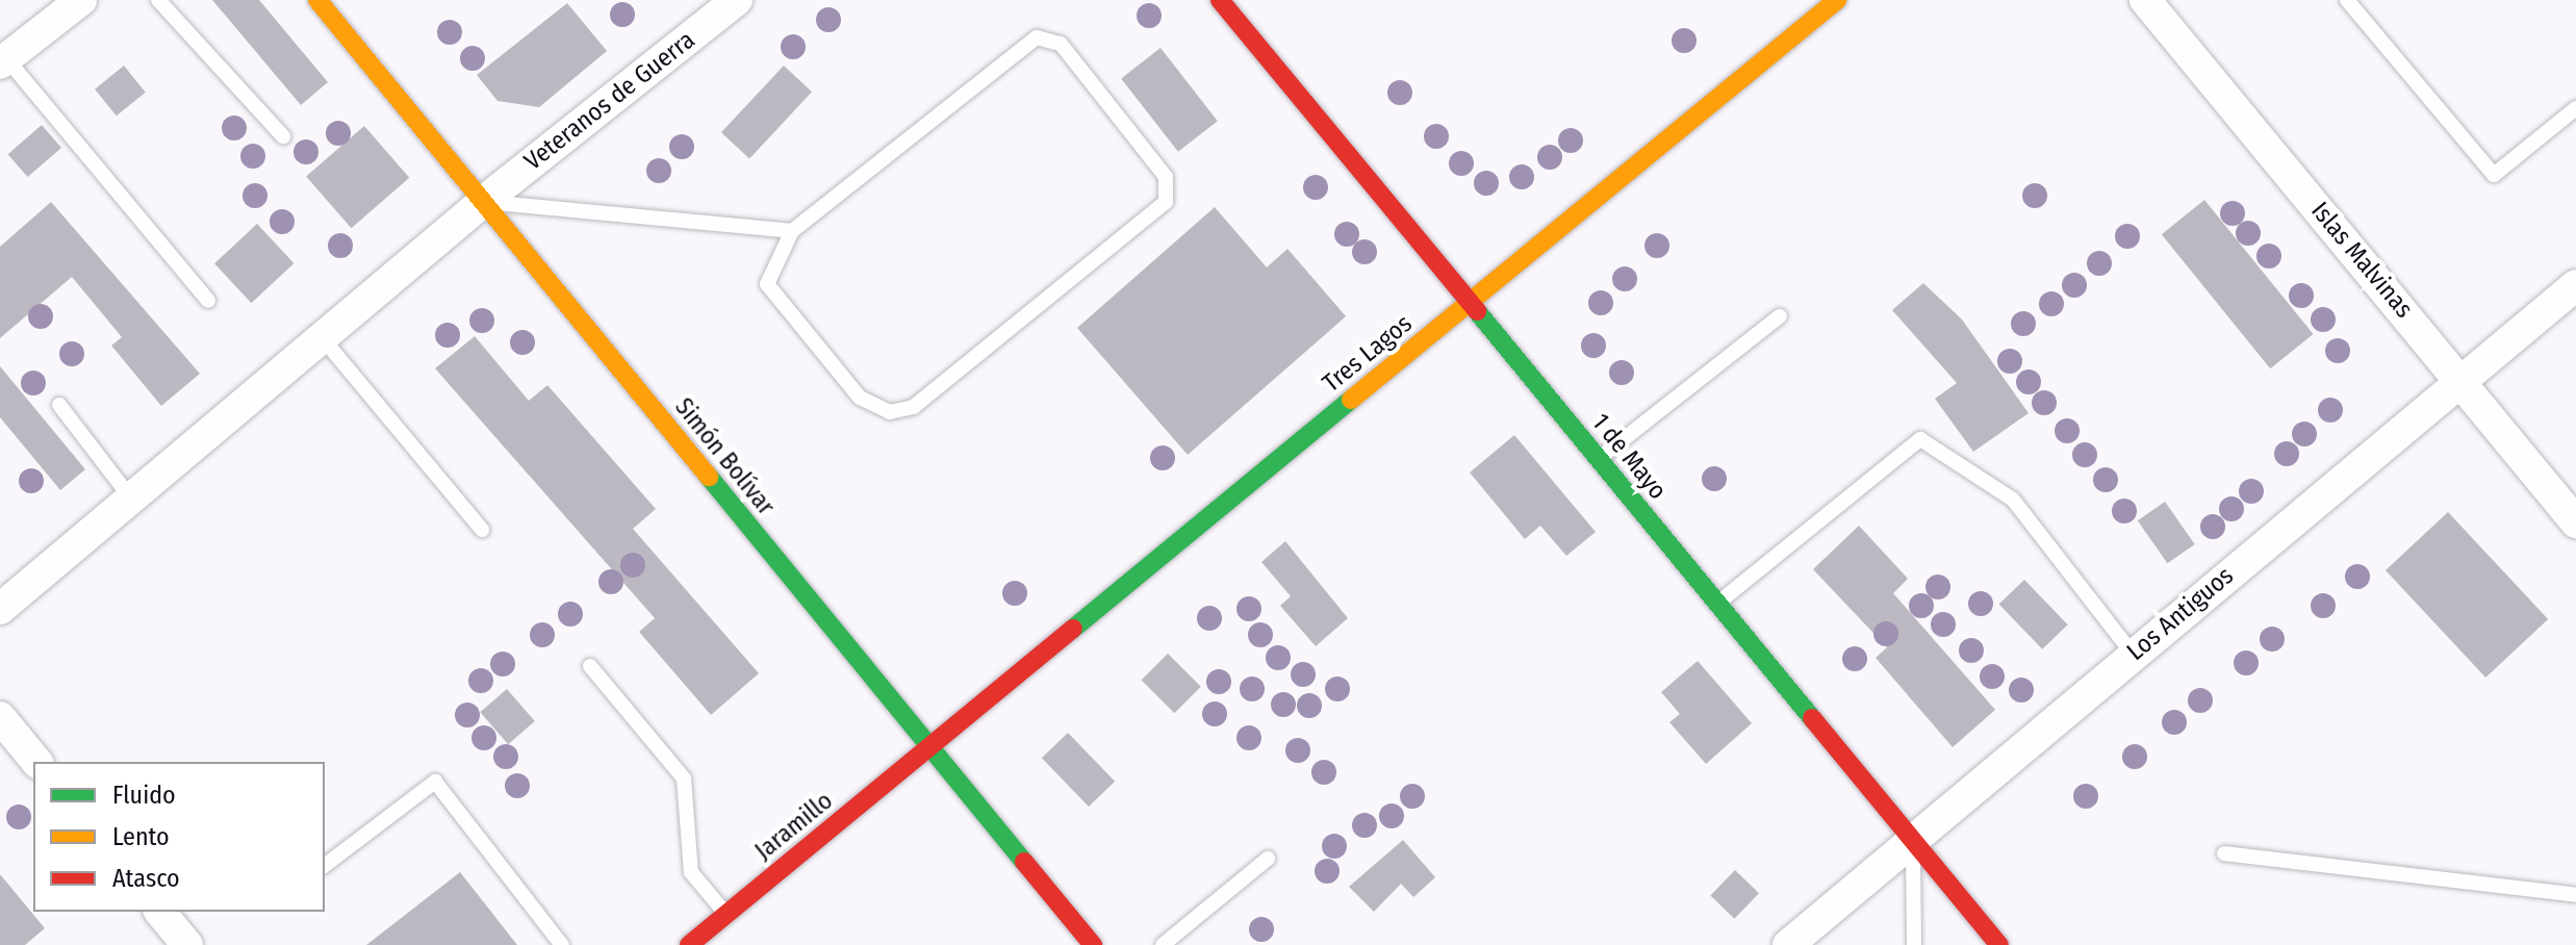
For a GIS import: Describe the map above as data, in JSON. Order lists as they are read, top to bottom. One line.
{"streets":{"street":["Veteranos de Guerra","Islas Malvinas","Tres Lagos","Simón Bolívar","1 de Mayo","Los Antiguos","Jaramillo"]},"crossings":[["Veteranos de Guerra","Simón Bolívar"],["Islas Malvinas","Los Antiguos"],["Tres Lagos","Simón Bolívar"],["Tres Lagos","1 de Mayo"],["Tres Lagos","Jaramillo"],["Simón Bolívar","Jaramillo"],["1 de Mayo","Los Antiguos"]],"legend":["Fluido","Lento","Atasco"]}
